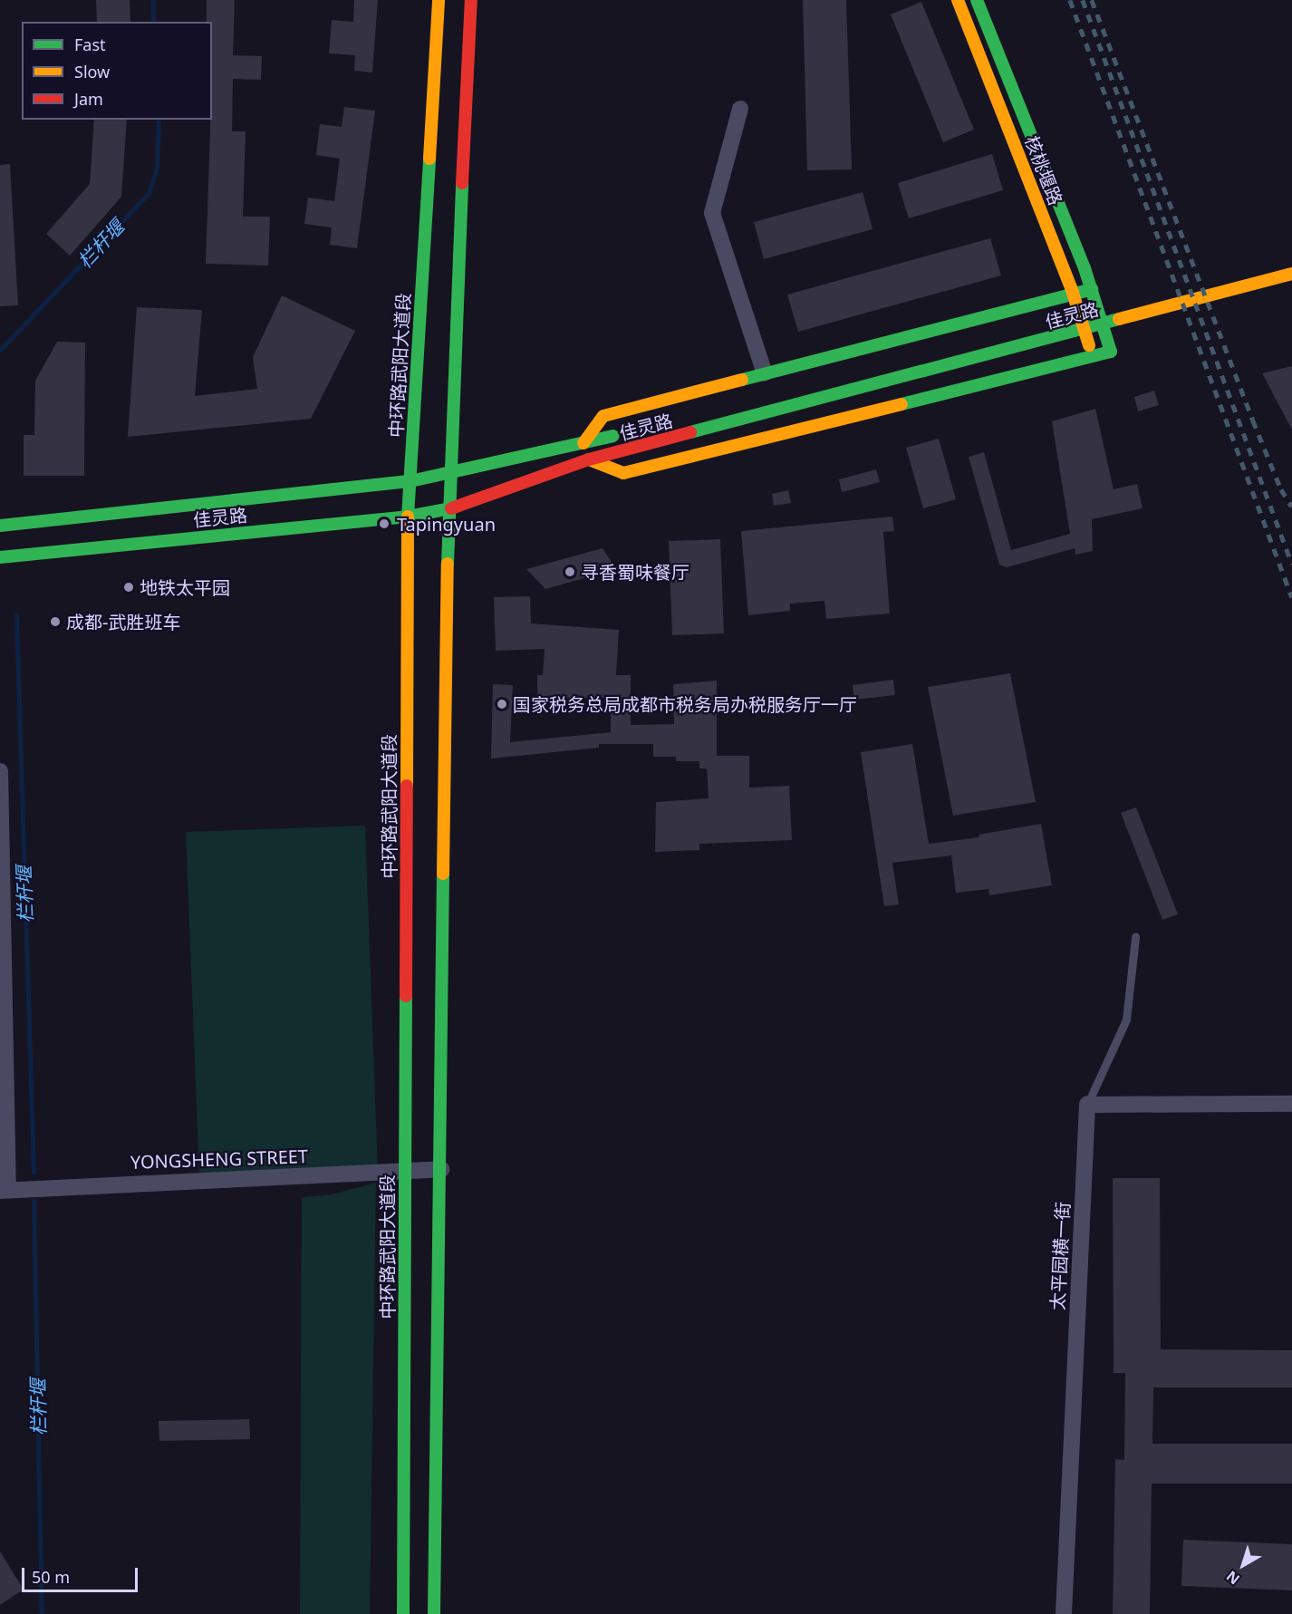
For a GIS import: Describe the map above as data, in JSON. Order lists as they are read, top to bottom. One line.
{"streets":{"main road":["核桃堰路","佳灵路","中环路武阳大道段"],"street":["YONGSHENG STREET","太平园横一街"]},"crossings":[["佳灵路","中环路武阳大道段"],["中环路武阳大道段","YONGSHENG STREET"]],"water":["栏杆堰"],"places":["Tapingyuan","寻香蜀味餐厅","地铁太平园","成都-武胜班车","国家税务总局成都市税务局办税服务厅一厅"],"legend":["Fast","Slow","Jam"],"scale_bar":"50 m","north":"bottom left"}
